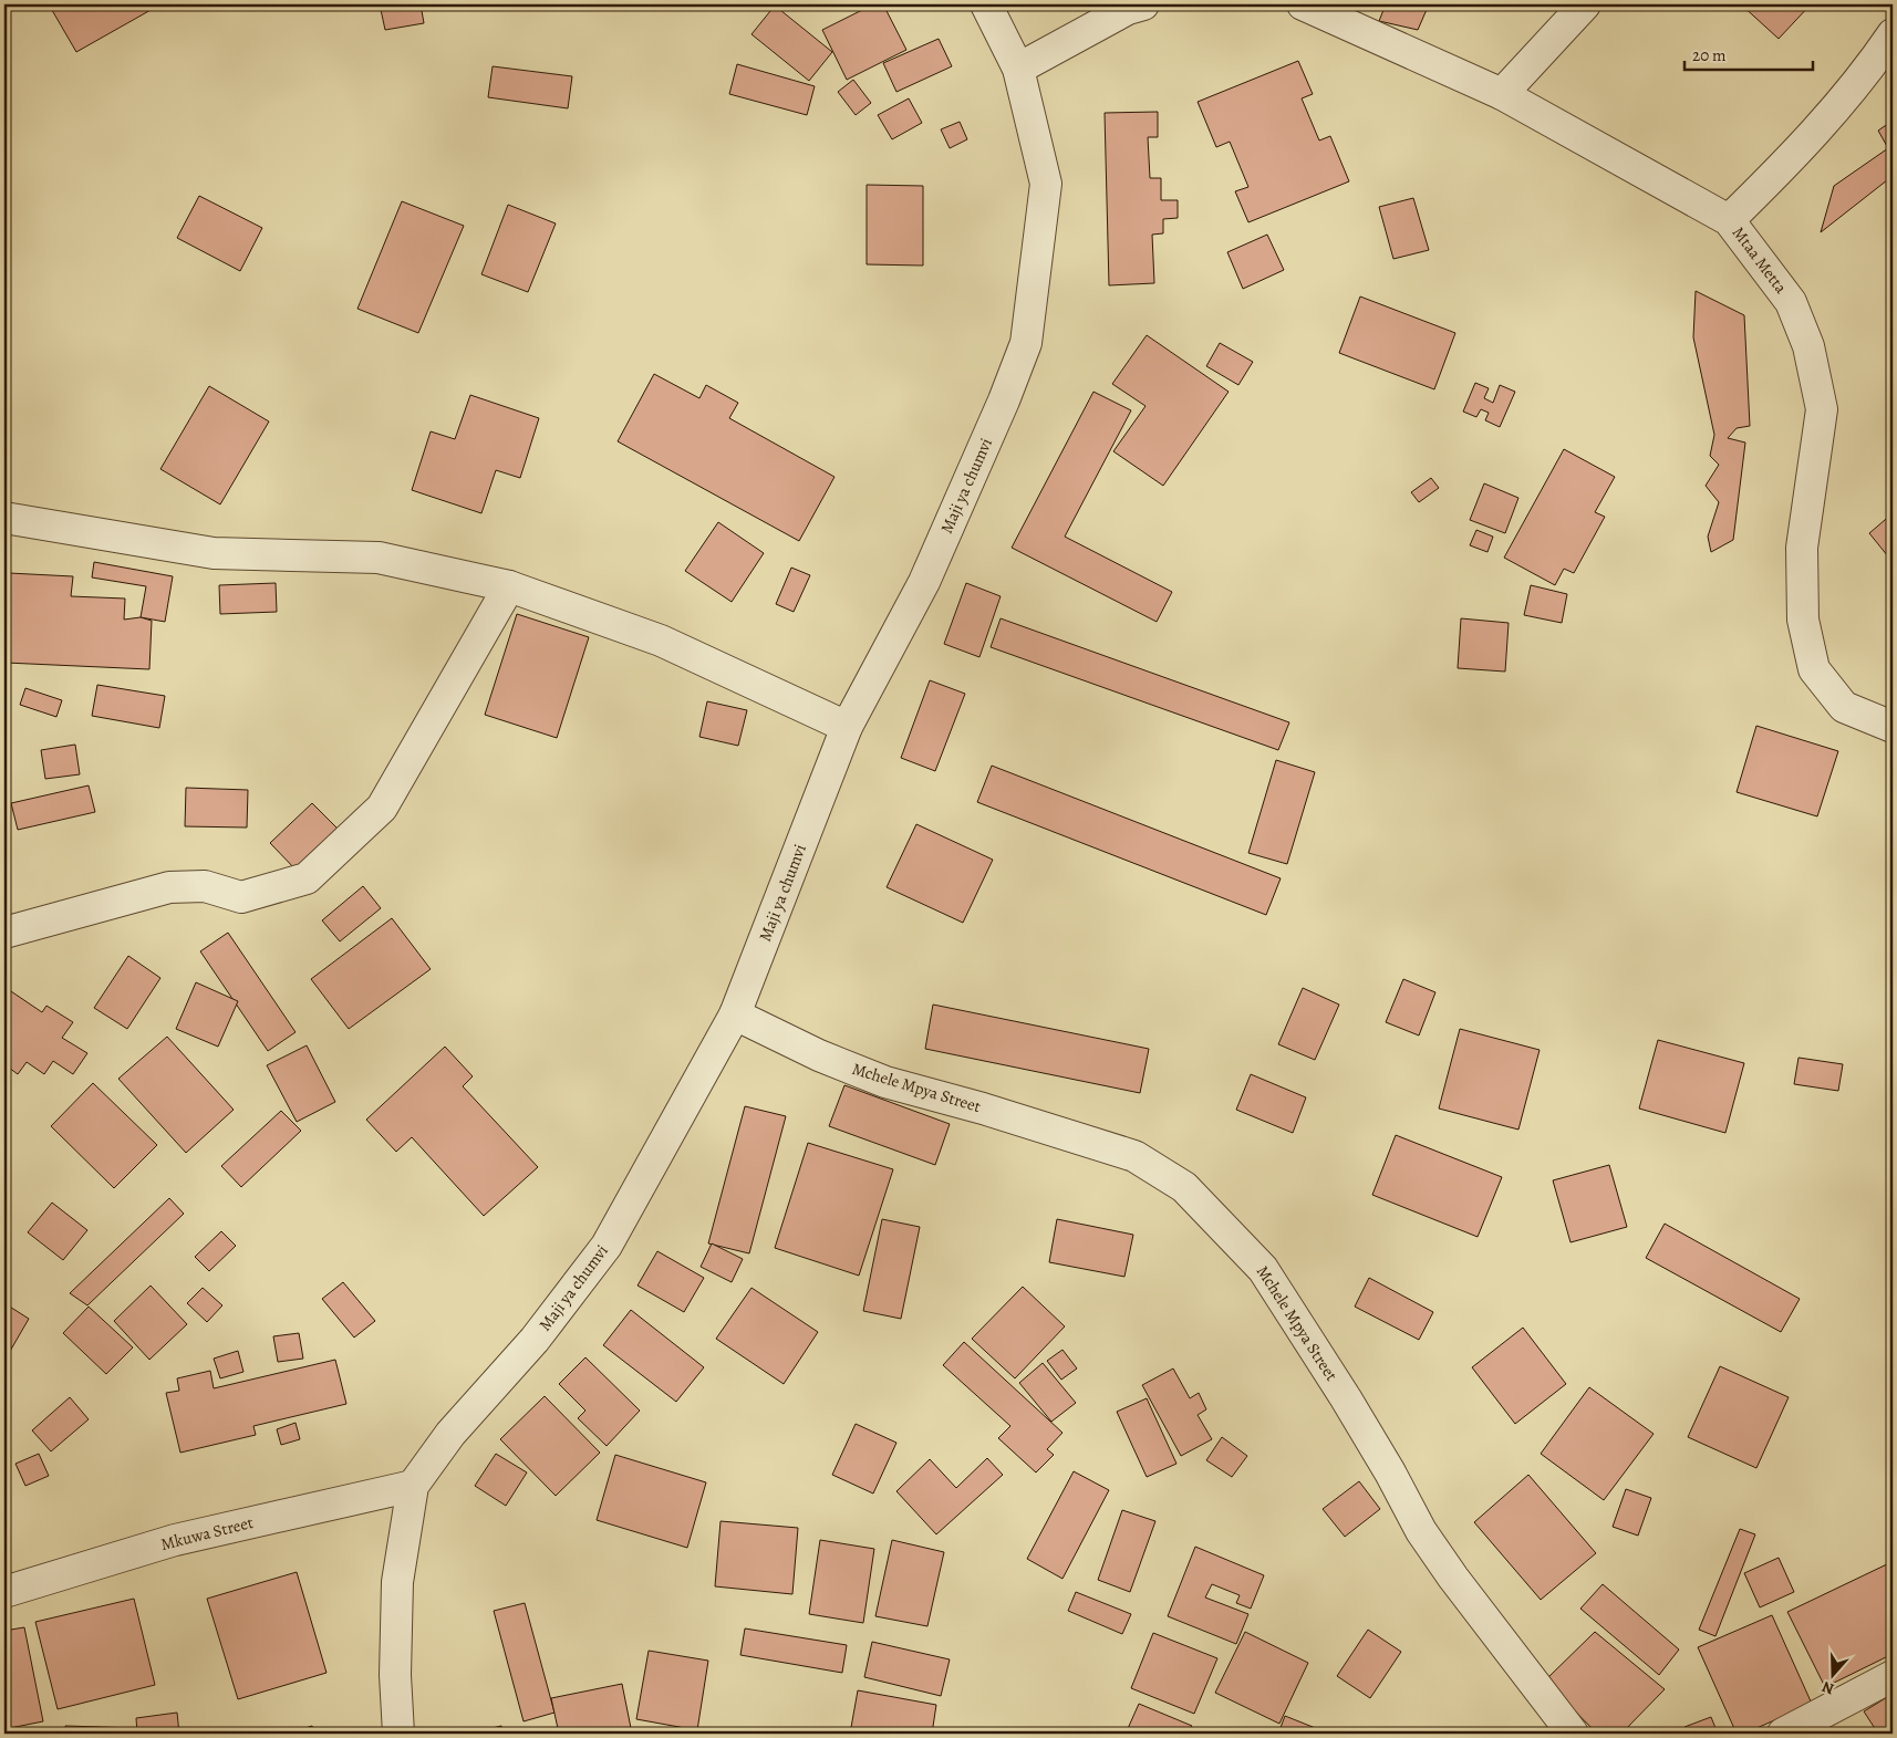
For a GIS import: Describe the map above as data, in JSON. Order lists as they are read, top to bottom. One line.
{"streets":{"street":["Mtaa Metta","Maji ya chumvi","Mchele Mpya Street","Mkuwa Street"]},"crossings":[["Maji ya chumvi","Mchele Mpya Street"],["Maji ya chumvi","Mkuwa Street"]],"scale_bar":"20 m","north":"bottom"}
